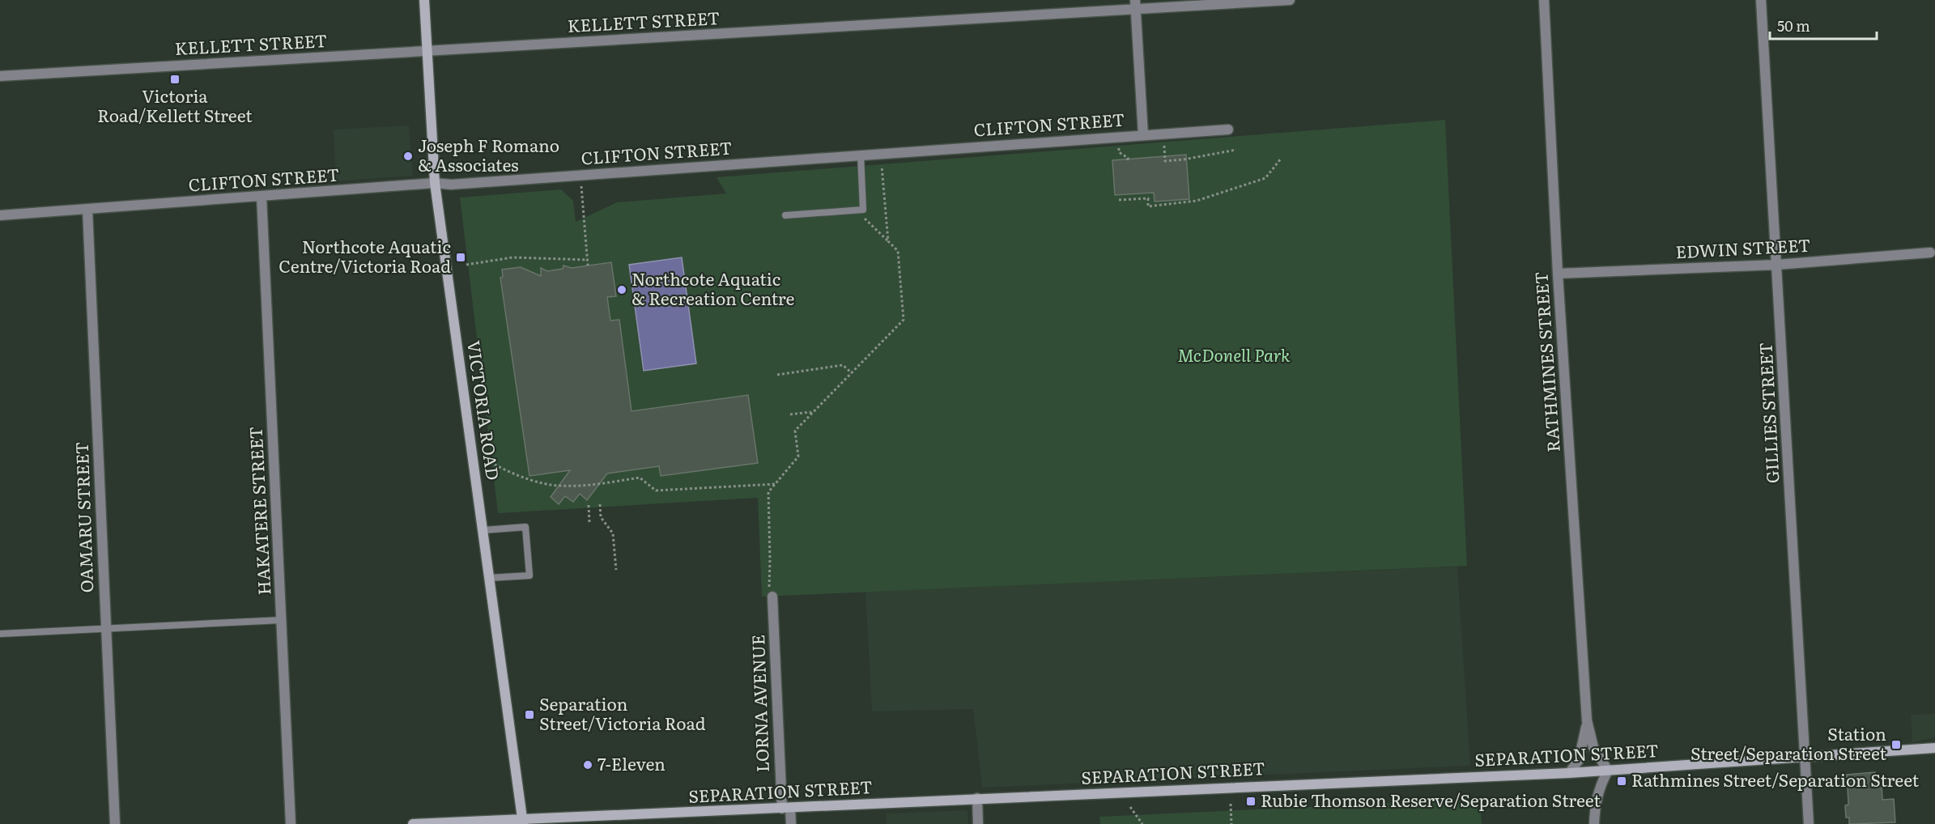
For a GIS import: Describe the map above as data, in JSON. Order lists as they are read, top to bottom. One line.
{"streets":{"street":["KELLETT STREET","CLIFTON STREET","EDWIN STREET","RATHMINES STREET","VICTORIA ROAD","GILLIES STREET","HAKATERE STREET","OAMARU STREET","LORNA AVENUE","SEPARATION STREET"]},"crossings":[["KELLETT STREET","VICTORIA ROAD"],["CLIFTON STREET","VICTORIA ROAD"],["CLIFTON STREET","HAKATERE STREET"],["CLIFTON STREET","OAMARU STREET"],["EDWIN STREET","RATHMINES STREET"],["EDWIN STREET","GILLIES STREET"],["RATHMINES STREET","SEPARATION STREET"],["VICTORIA ROAD","SEPARATION STREET"],["GILLIES STREET","SEPARATION STREET"],["LORNA AVENUE","SEPARATION STREET"]],"parks":["McDonell Park"],"places":{"transit":["Victoria Road/Kellett Street","Northcote Aquatic Centre/Victoria Road","Separation Street/Victoria Road","Station Street/Separation Street","Rathmines Street/Separation Street","Rubie Thomson Reserve/Separation Street"],"other":["Joseph F Romano & Associates","Northcote Aquatic & Recreation Centre","7-Eleven"]},"scale_bar":"50 m"}
